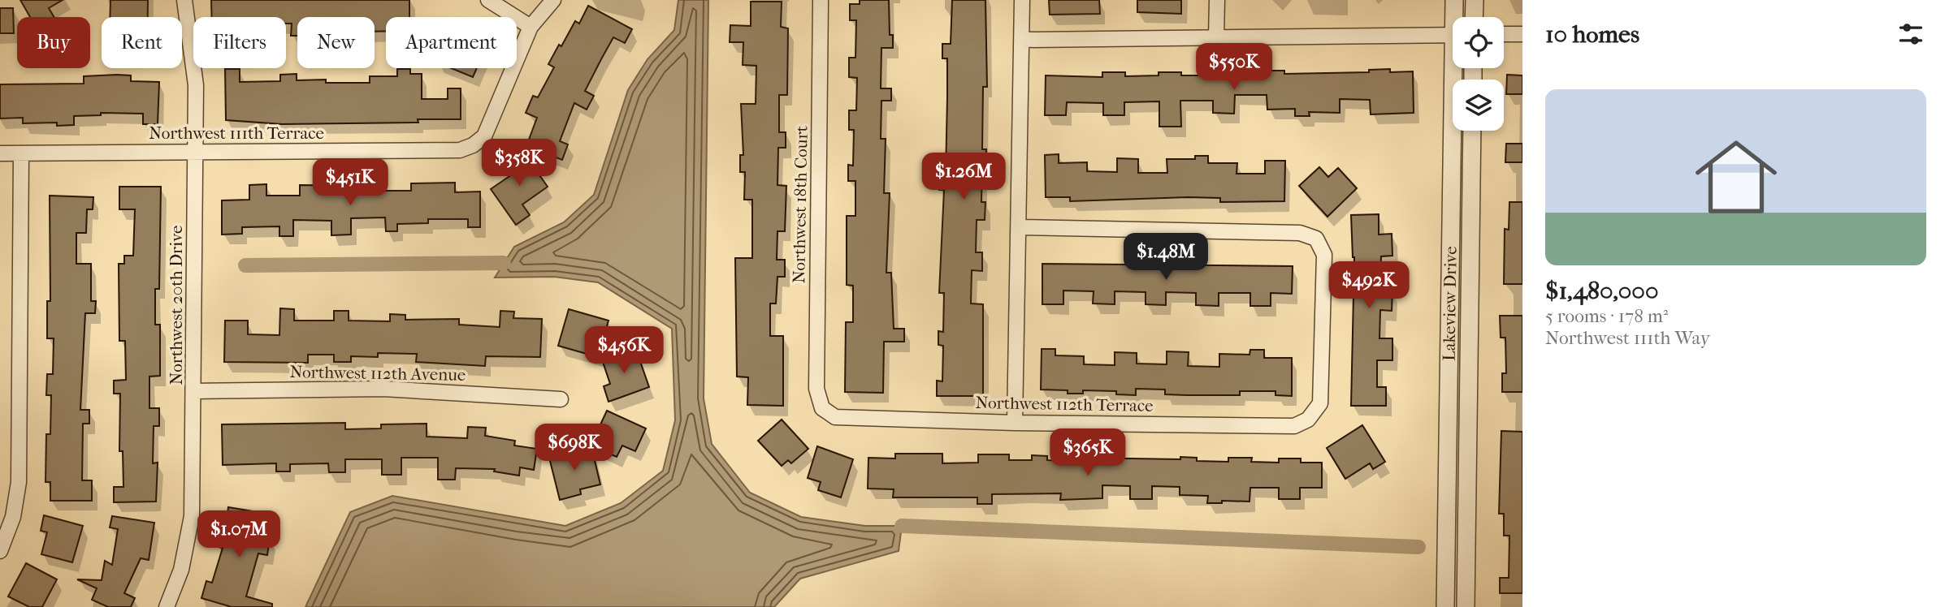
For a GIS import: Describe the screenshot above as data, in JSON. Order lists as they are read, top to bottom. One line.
{"streets":{"street":["Northwest 111th Terrace","Northwest 18th Court","Lakeview Drive","Northwest 20th Drive","Northwest 112th Avenue","Northwest 112th Terrace"]},"crossings":[["Northwest 111th Terrace","Northwest 20th Drive"],["Northwest 18th Court","Northwest 112th Terrace"],["Northwest 20th Drive","Northwest 112th Avenue"]],"page":{"heading":"10 homes","chip":["Buy","Rent","Filters","New","Apartment"],"price":["$550K","$358K","$1.26M","$451K","$1.48M","$492K","$456K","$698K","$365K","$1.07M"],"list":[{"name":"$1,480,000","note":"5 rooms · 178 m² · Northwest 111th Way"}]}}
